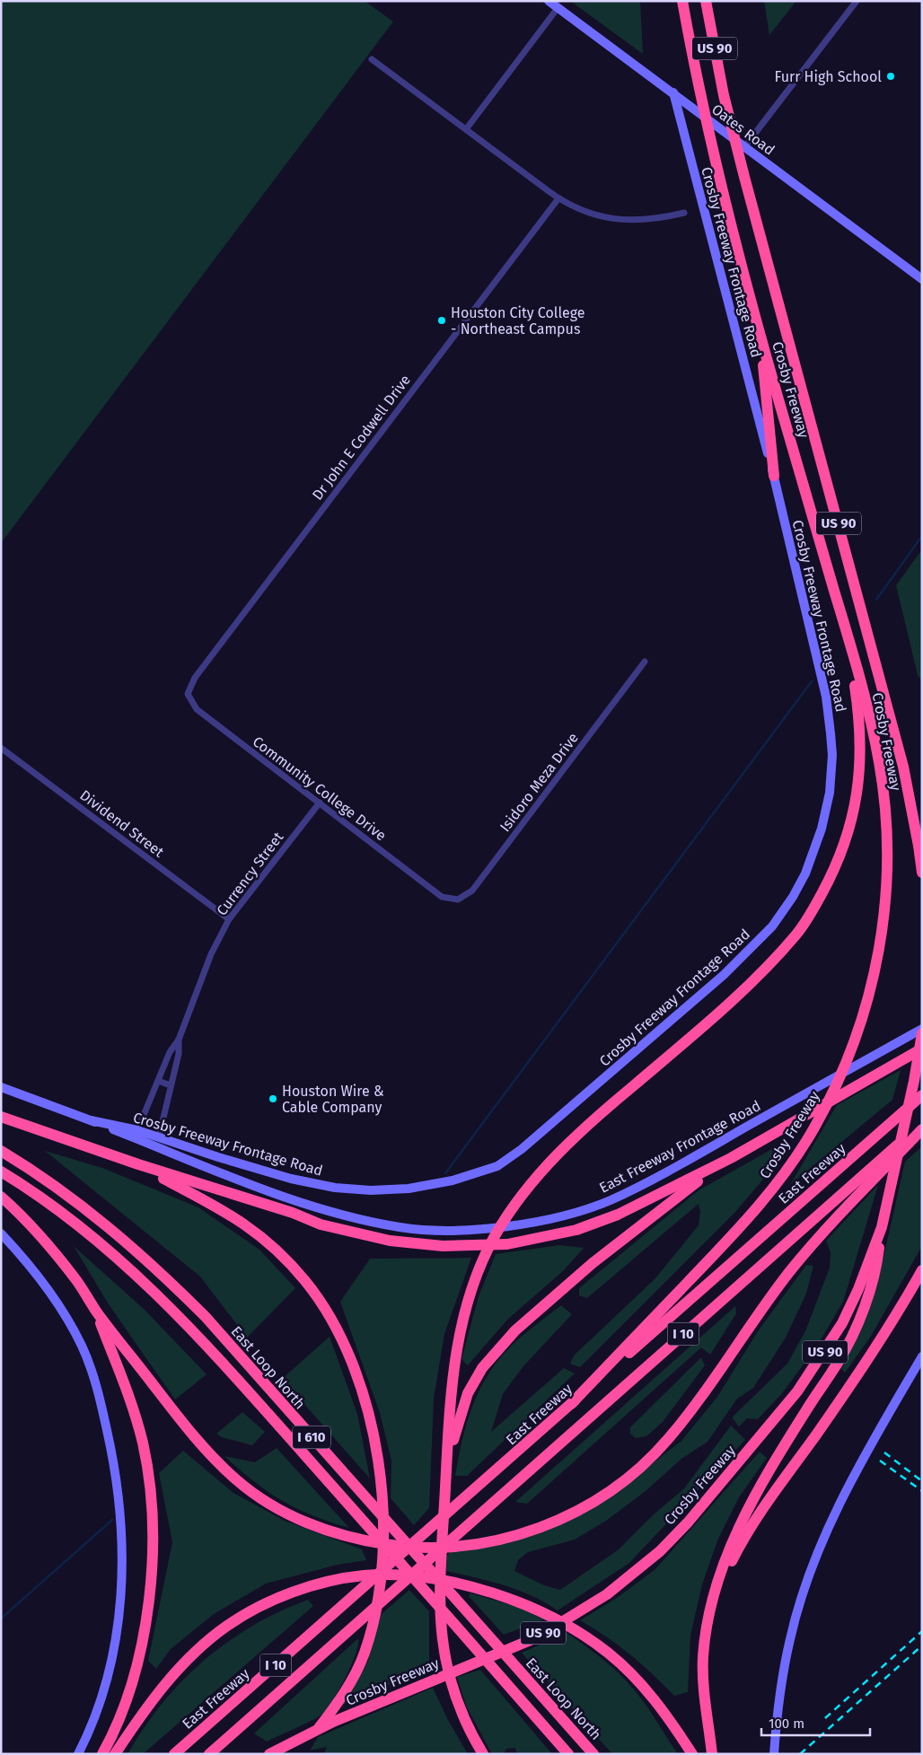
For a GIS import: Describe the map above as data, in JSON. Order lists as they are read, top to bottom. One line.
{"streets":{"highway":["US 90","Crosby Freeway","East Freeway","I 10","East Loop North","I 610"],"main road":["Oates Road","Crosby Freeway Frontage Road","East Freeway Frontage Road"],"street":["Dr John E Codwell Drive","Isidoro Meza Drive","Community College Drive","Dividend Street","Currency Street"]},"crossings":[["Oates Road","Crosby Freeway Frontage Road"],["Crosby Freeway Frontage Road","Currency Street"],["Crosby Freeway Frontage Road","East Freeway Frontage Road"],["Crosby Freeway","East Freeway"],["Dr John E Codwell Drive","Community College Drive"],["Isidoro Meza Drive","Community College Drive"],["Community College Drive","Currency Street"],["Dividend Street","Currency Street"]],"places":["Furr High School","Houston City College - Northeast Campus","Houston Wire & Cable Company"],"scale_bar":"100 m"}
